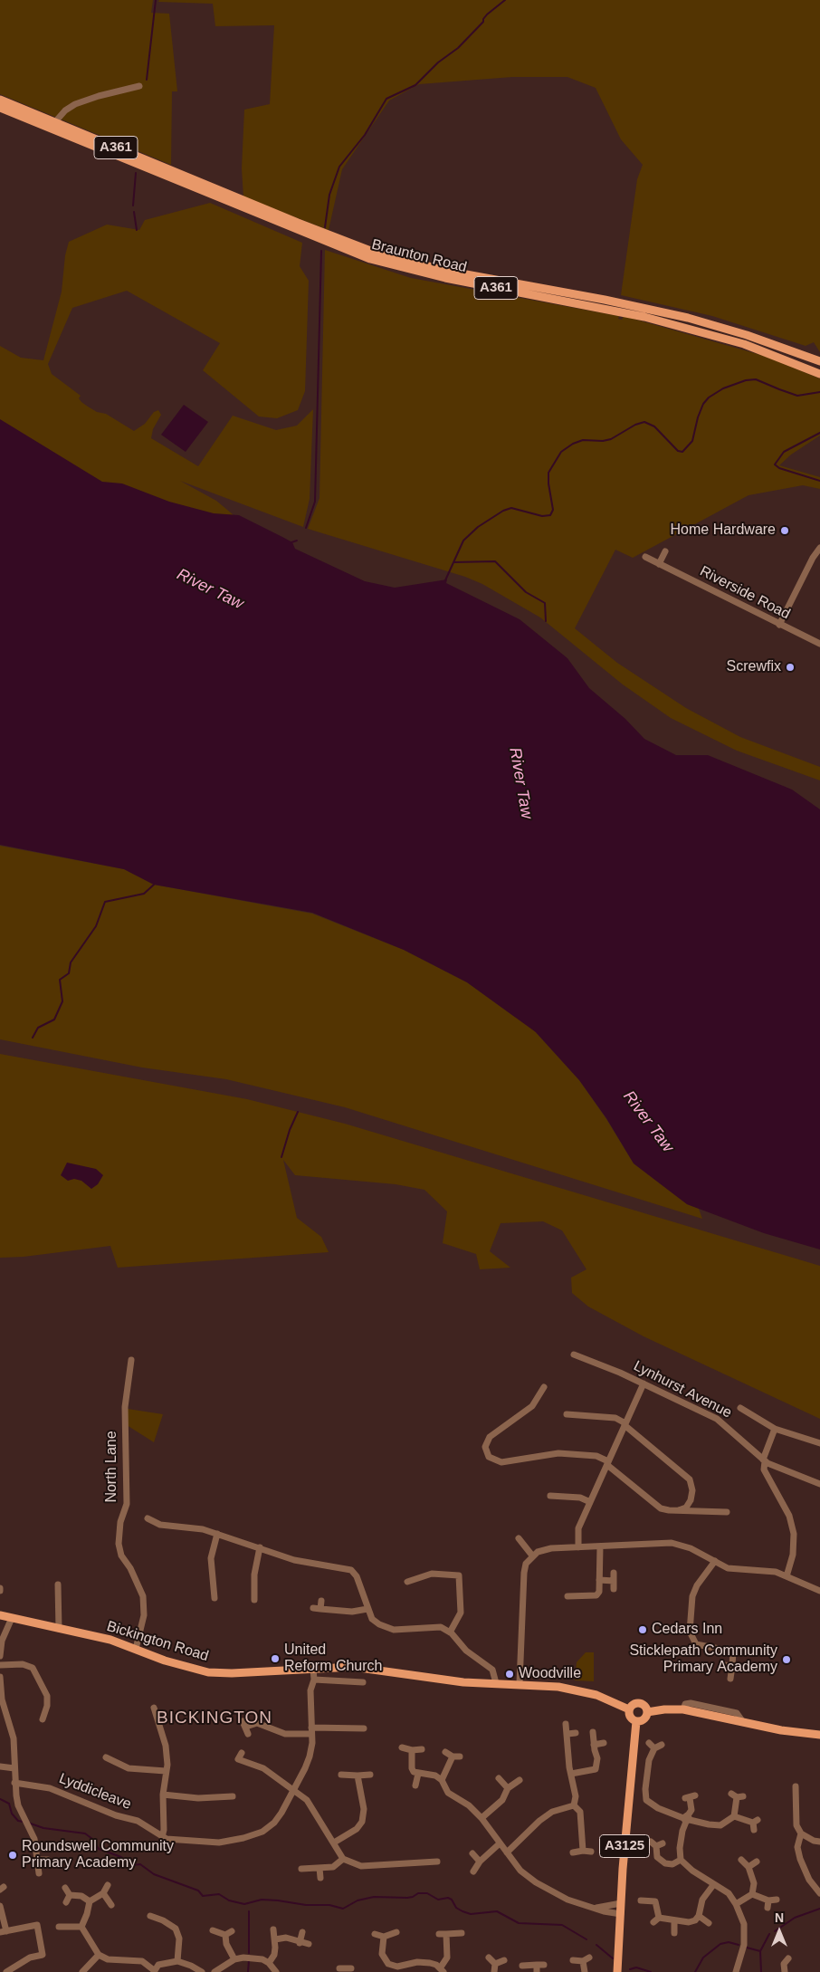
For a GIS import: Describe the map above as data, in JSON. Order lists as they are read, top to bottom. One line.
{"streets":{"main road":["A361","Braunton Road","Bickington Road","A3125"],"street":["Riverside Road","Lynhurst Avenue","North Lane","Lyddicleave"]},"crossings":[["North Lane","Bickington Road"],["Bickington Road","Lyddicleave"],["Bickington Road","A3125"]],"districts":["BICKINGTON"],"water":["River Taw"],"places":["Home Hardware","Screwfix","Cedars Inn","United Reform Church","Sticklepath Community Primary Academy","Woodville","Roundswell Community Primary Academy"],"north":"top"}
